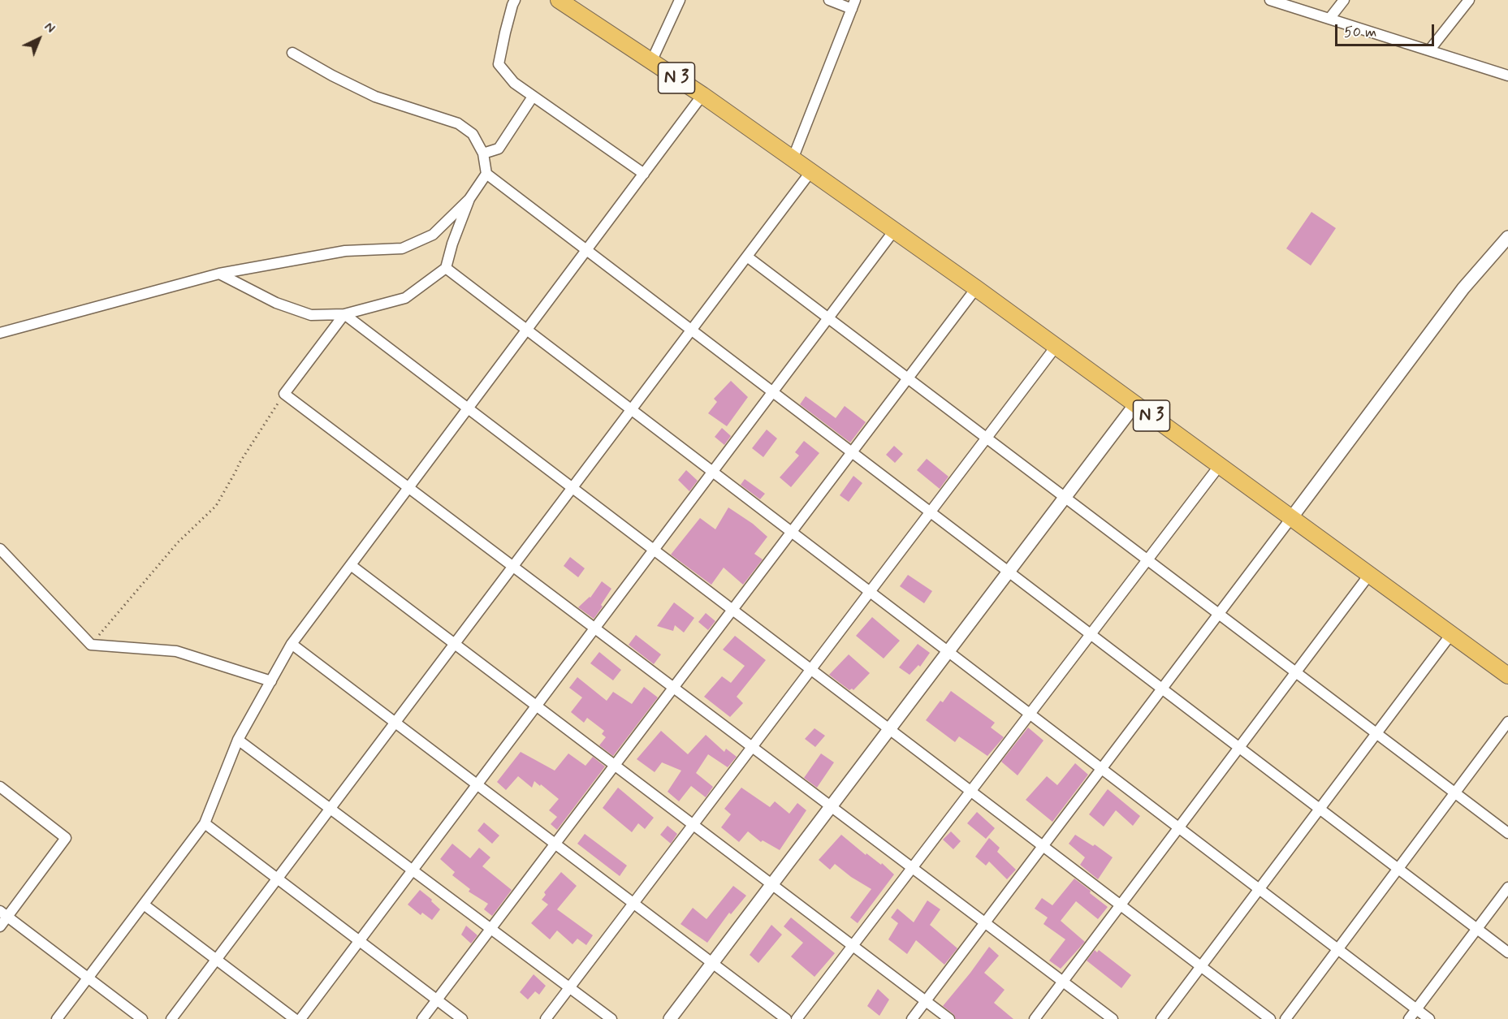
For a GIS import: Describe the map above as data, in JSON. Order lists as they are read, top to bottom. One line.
{"streets":{"main road":["N 3"]},"scale_bar":"50 m","north":"top right"}
